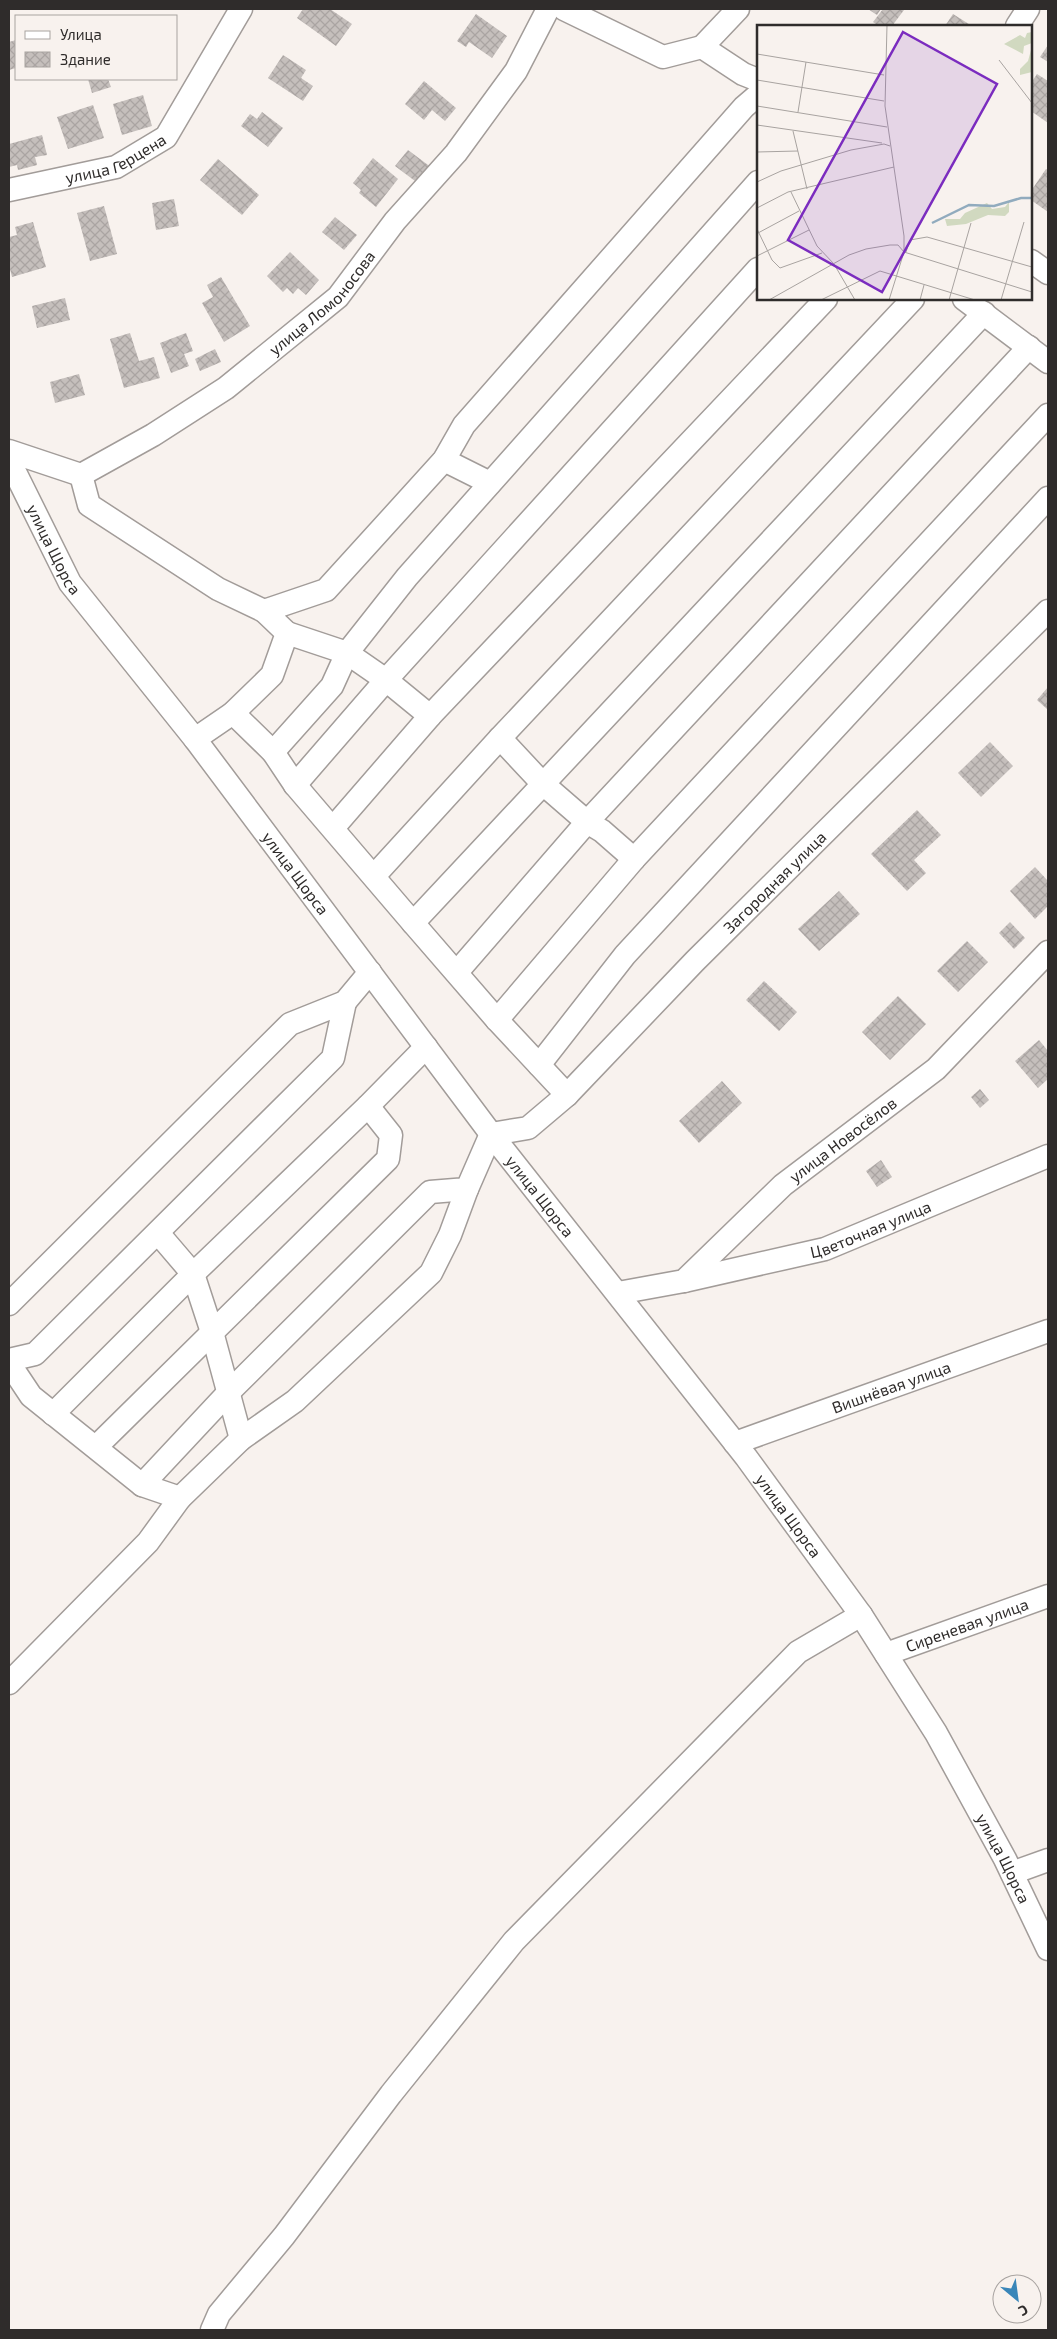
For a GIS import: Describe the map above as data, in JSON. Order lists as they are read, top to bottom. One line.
{"streets":{"street":["улица Герцена","улица Ломоносова","улица Щорса","Загородная улица","улица Новосёлов","Цветочная улица","Вишнёвая улица","Сиреневая улица"]},"crossings":[["улица Щорса","Загородная улица"],["улица Щорса","Вишнёвая улица"],["улица Щорса","Сиреневая улица"],["улица Новосёлов","Цветочная улица"]],"legend":["Улица","Здание"],"north":"bottom right"}
